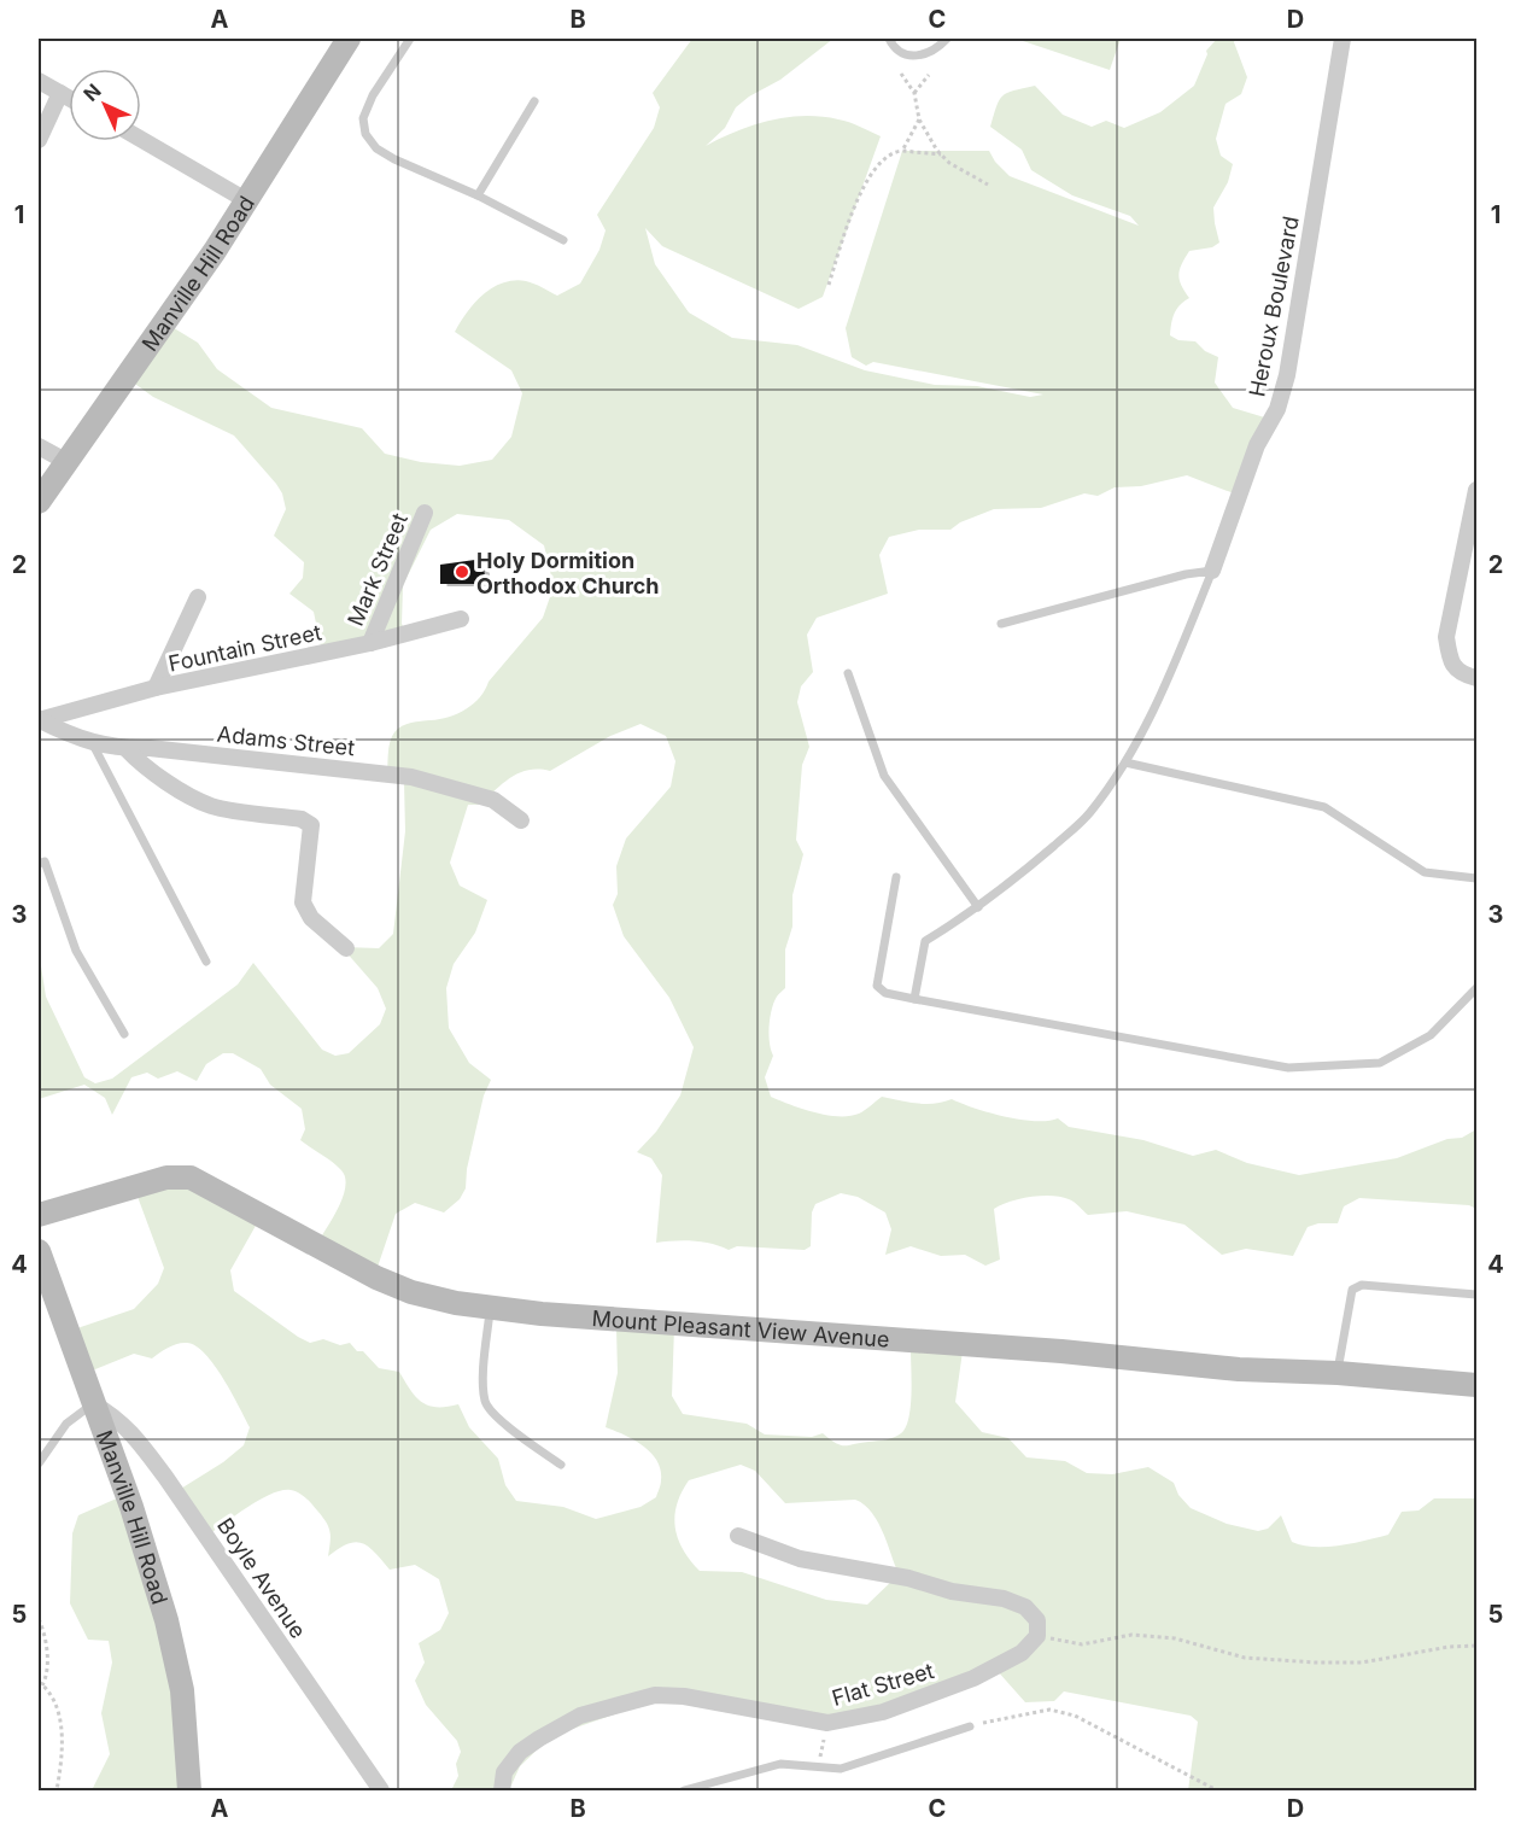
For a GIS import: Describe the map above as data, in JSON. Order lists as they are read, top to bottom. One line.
{"streets":{"street":["Manville Hill Road","Heroux Boulevard","Mark Street","Fountain Street","Adams Street","Mount Pleasant View Avenue","Boyle Avenue","Flat Street"]},"crossings":[["Manville Hill Road","Boyle Avenue"],["Mark Street","Fountain Street"],["Fountain Street","Adams Street"]],"places":["Holy Dormition Orthodox Church"],"north":"top left","grid":{"columns":["A","B","C","D"],"rows":["1","2","3","4","5"]}}
